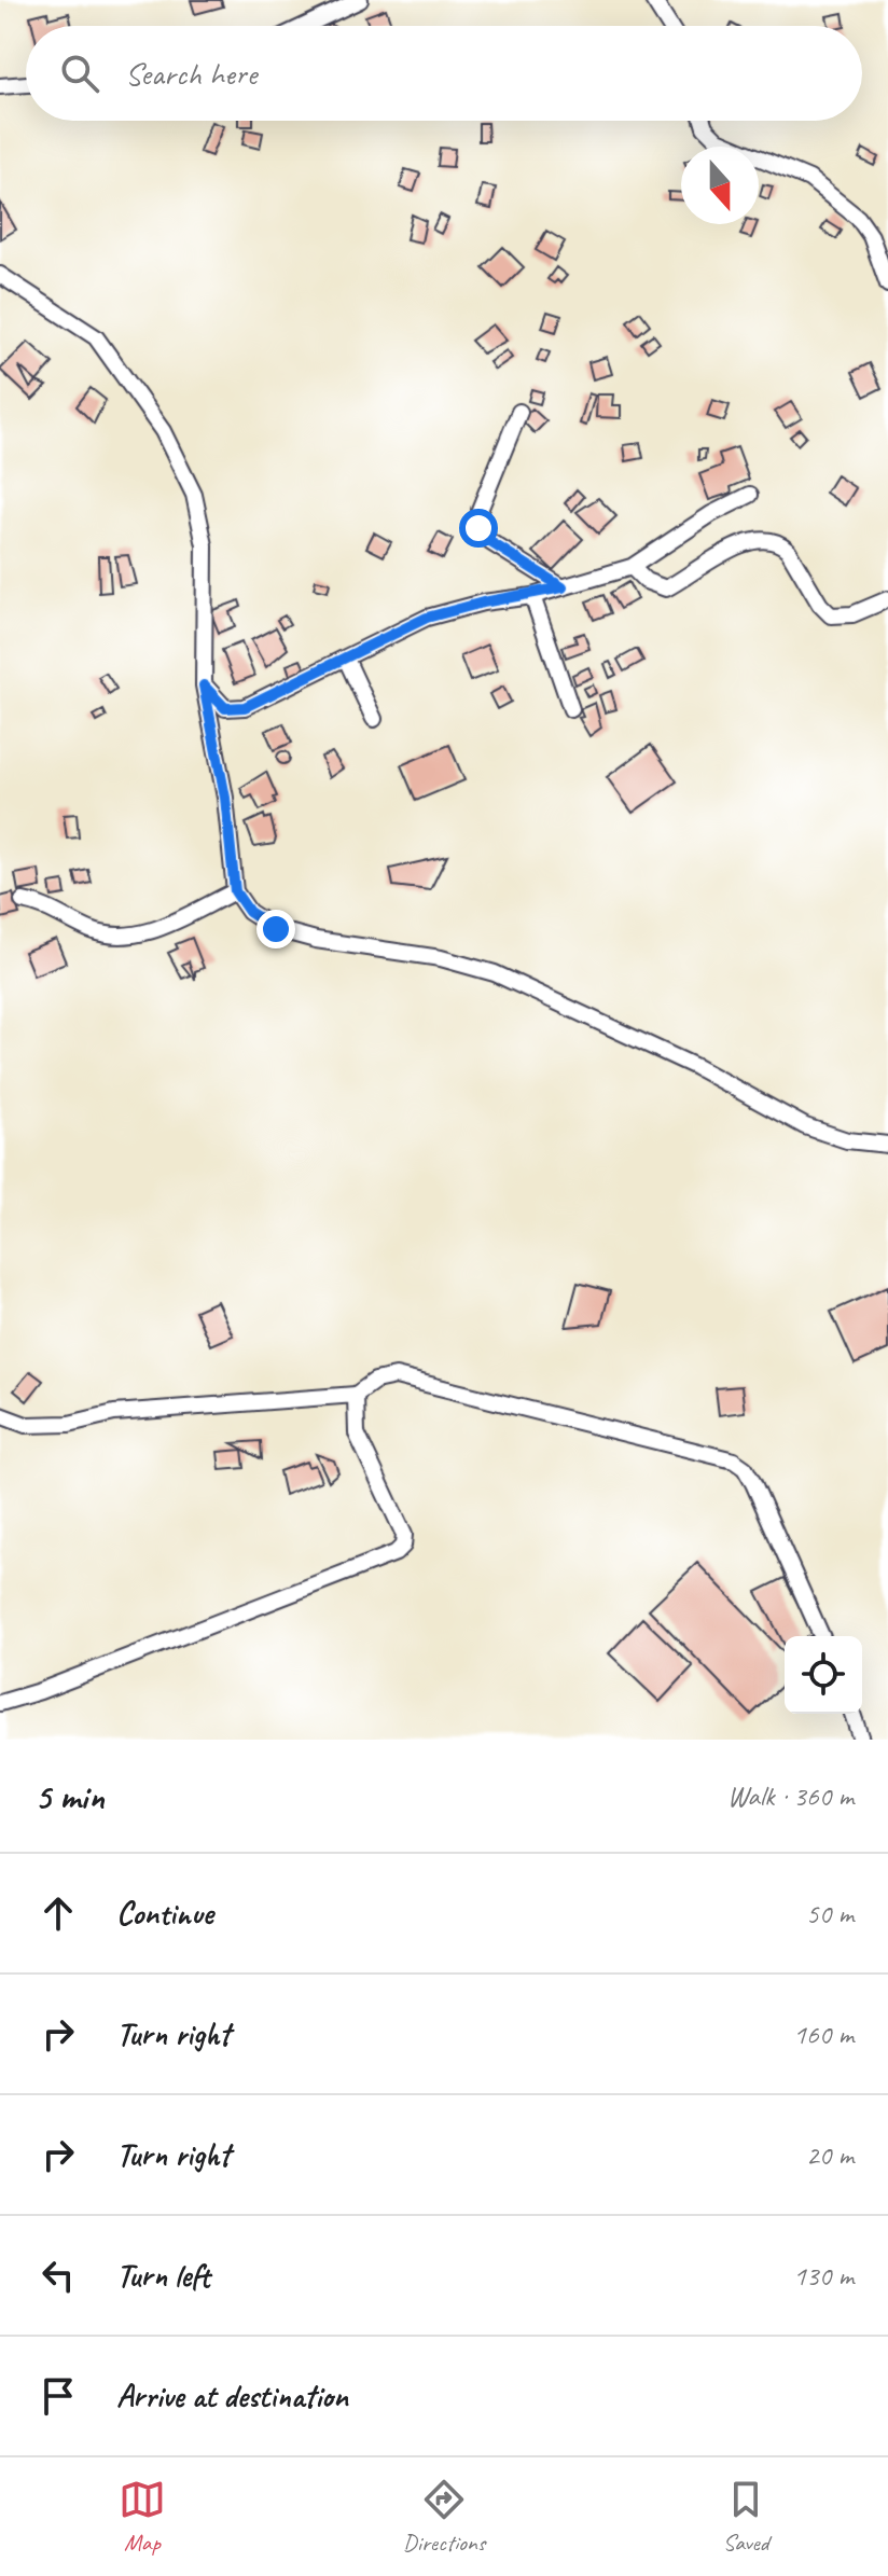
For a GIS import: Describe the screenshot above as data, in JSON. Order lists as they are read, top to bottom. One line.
{"north":"bottom","page":{"search":"Search here","heading":["5 min","Walk · 360 m"],"list":[["Continue","50 m"],["Turn right","160 m"],["Turn right","20 m"],["Turn left","130 m"],"Arrive at destination"],"nav":["Map","Directions","Saved"]}}
